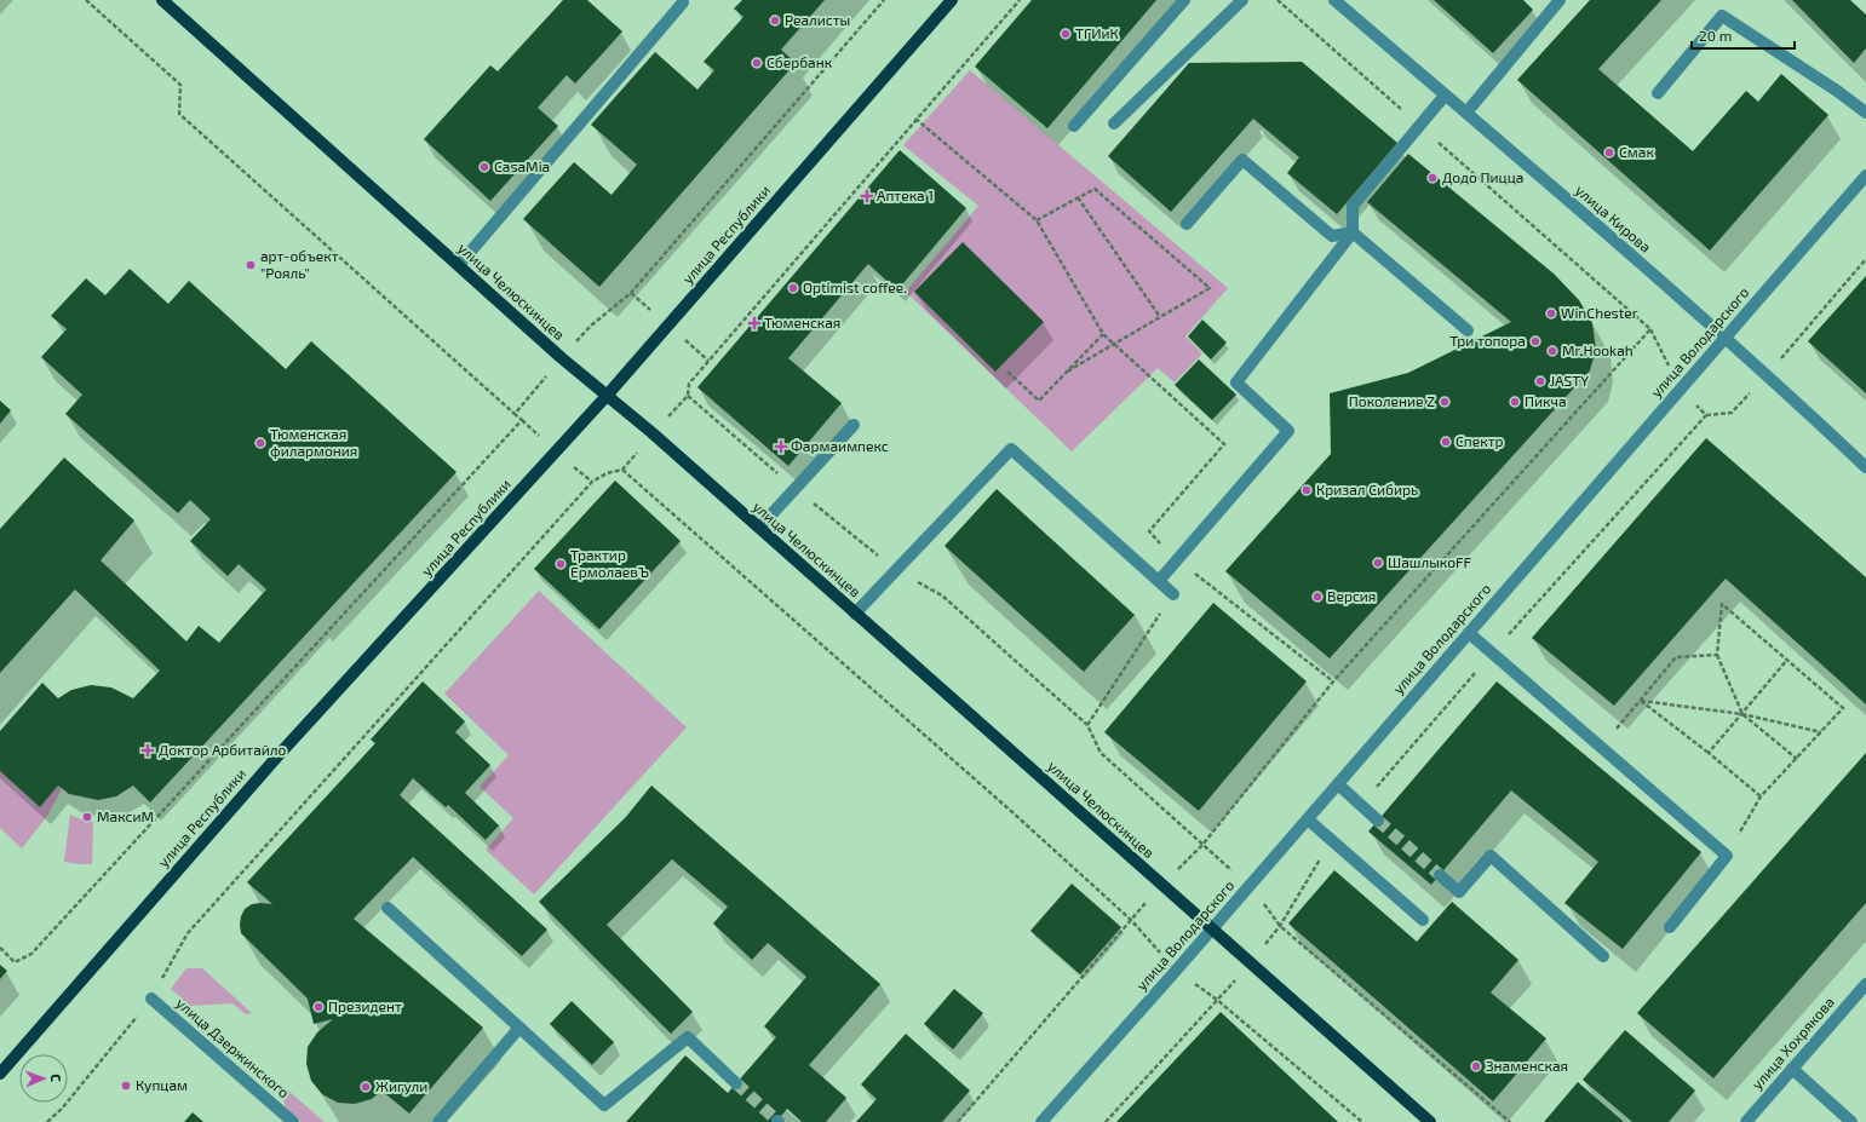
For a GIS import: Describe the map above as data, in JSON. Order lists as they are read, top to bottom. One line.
{"streets":{"main road":["улица Республики","улица Челюскинцев"],"street":["улица Кирова","улица Володарского","улица Хохрякова","улица Дзержинского"]},"crossings":[["улица Кирова","улица Володарского"],["улица Республики","улица Челюскинцев"],["улица Челюскинцев","улица Володарского"]],"places":{"other":["Реалисты","ТГИиК","Сбербанк","Смак","CasaMia","Додо Пицца","арт-объект \"Рояль\"","Optimist coffee.","WinChester","Три топора","Mr.Hookah","JASTY","Поколение Z","Пикча","Спектр","Тюменская филармония","Кризал Сибирь","ШашлыкoFF","Трактир ЕрмолаевЪ","Версия","МаксиМ","Президент","Знаменская","Купцам","Жигули"],"health":["Аптека 1","Тюменская","Фармаимпекс","Доктор Арбитайло"]},"scale_bar":"20 m","north":"right"}
